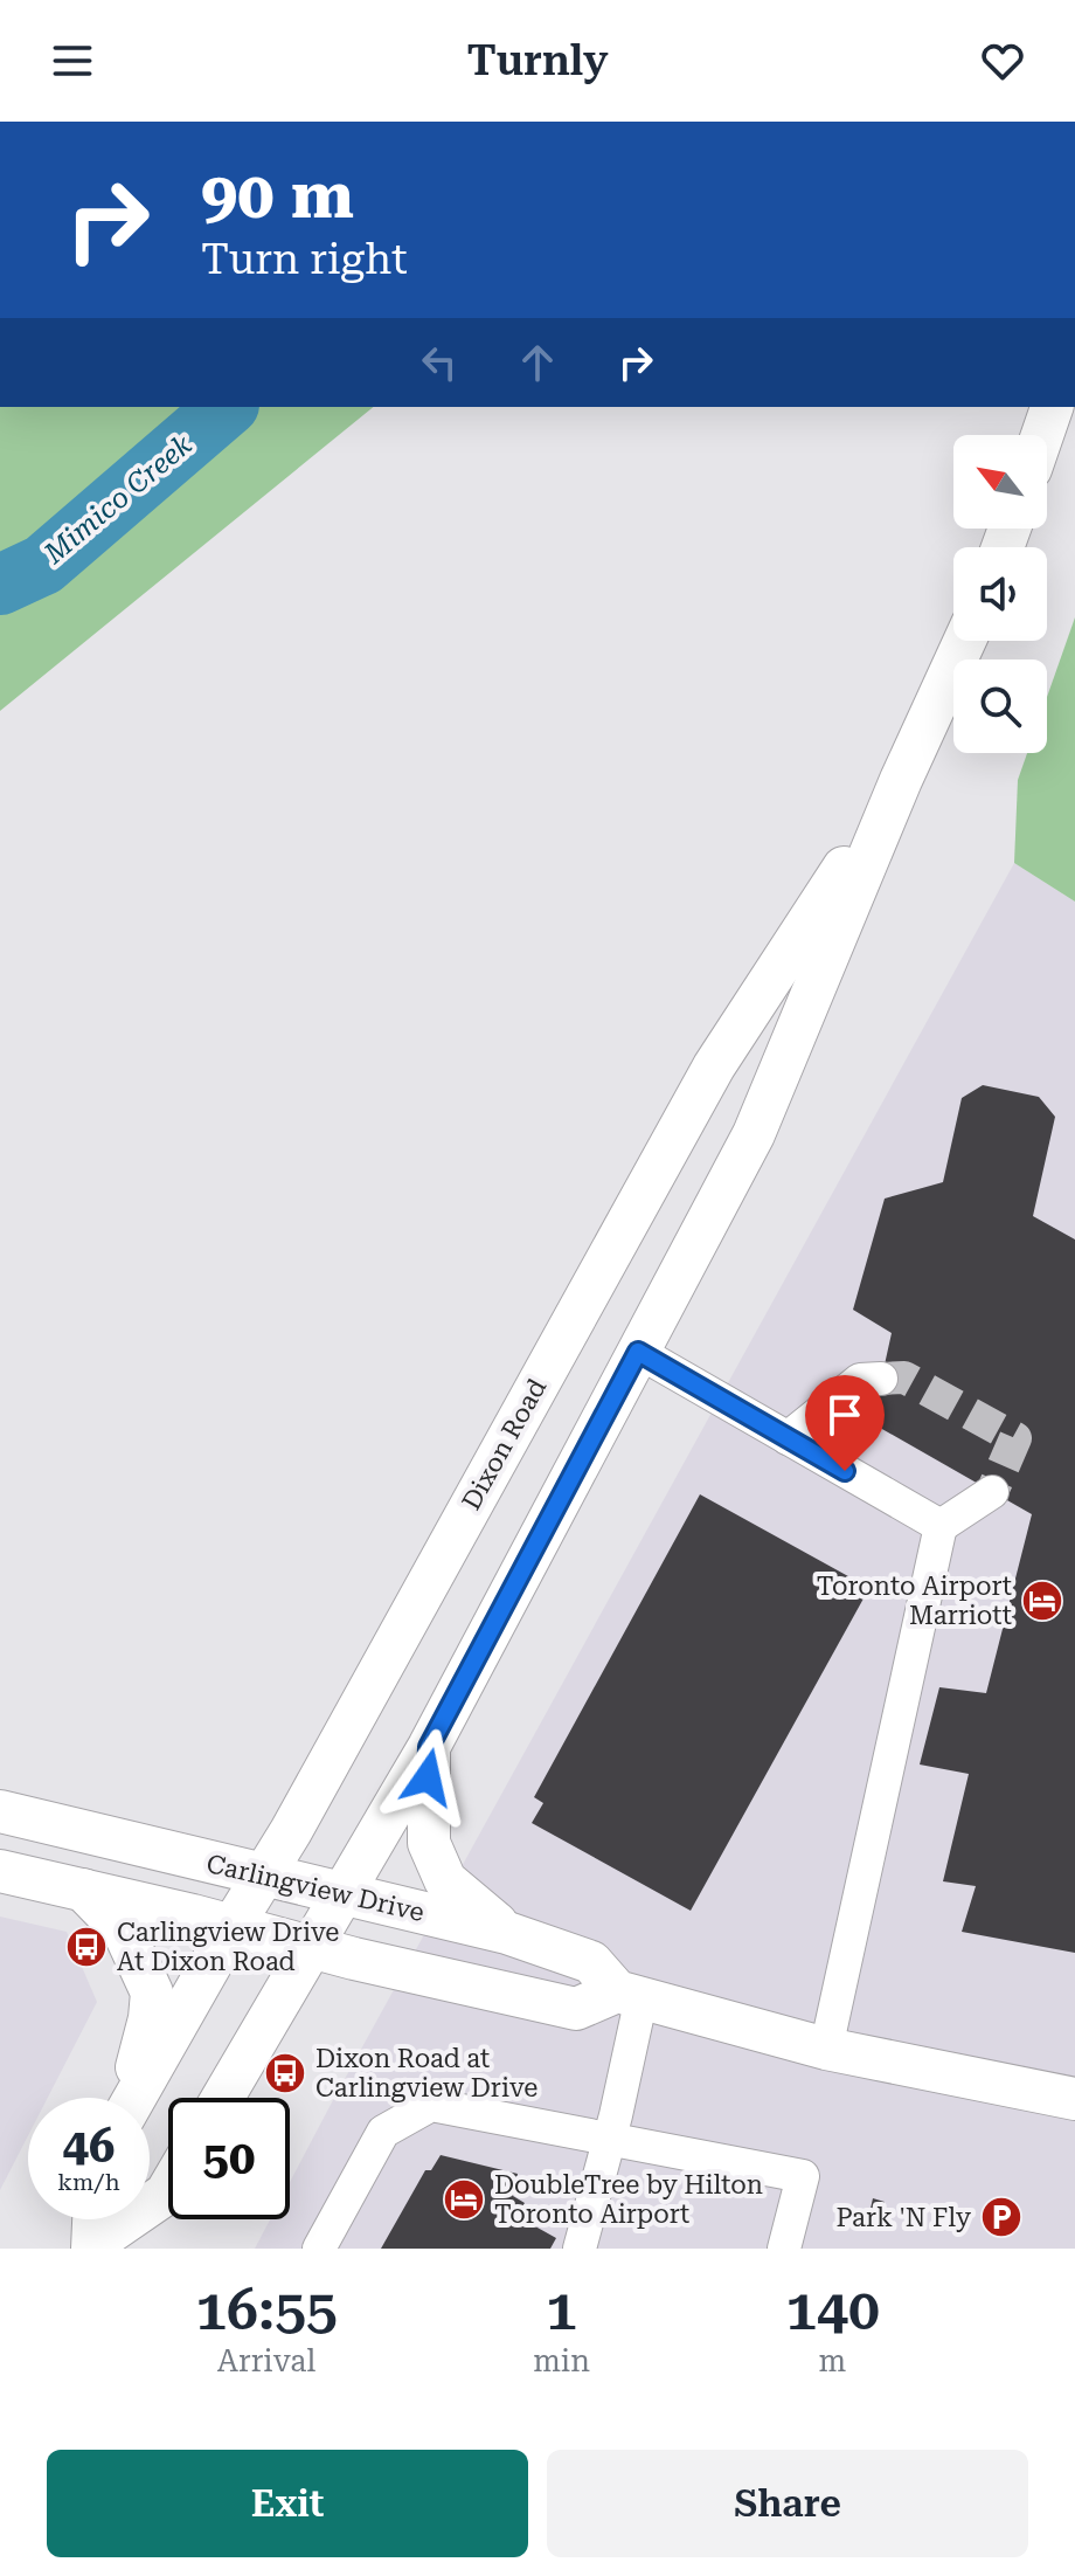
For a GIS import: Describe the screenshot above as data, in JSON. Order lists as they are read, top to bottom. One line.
{"streets":{"main road":["Dixon Road","Carlingview Drive"]},"crossings":[["Dixon Road","Carlingview Drive"]],"water":["Mimico Creek"],"places":{"hotel":["Toronto Airport Marriott","DoubleTree by Hilton Toronto Airport"],"bus stop":["Carlingview Drive At Dixon Road","Dixon Road at Carlingview Drive"],"parking":["Park 'N Fly"]},"north":"top left","page":{"header":"Turnly","turn":["90 m","Turn right"],"speed":"46 km/h","limit":"50","eta":["16:55","Arrival","1","min","140","m"],"buttons":["Exit","Share"]}}
